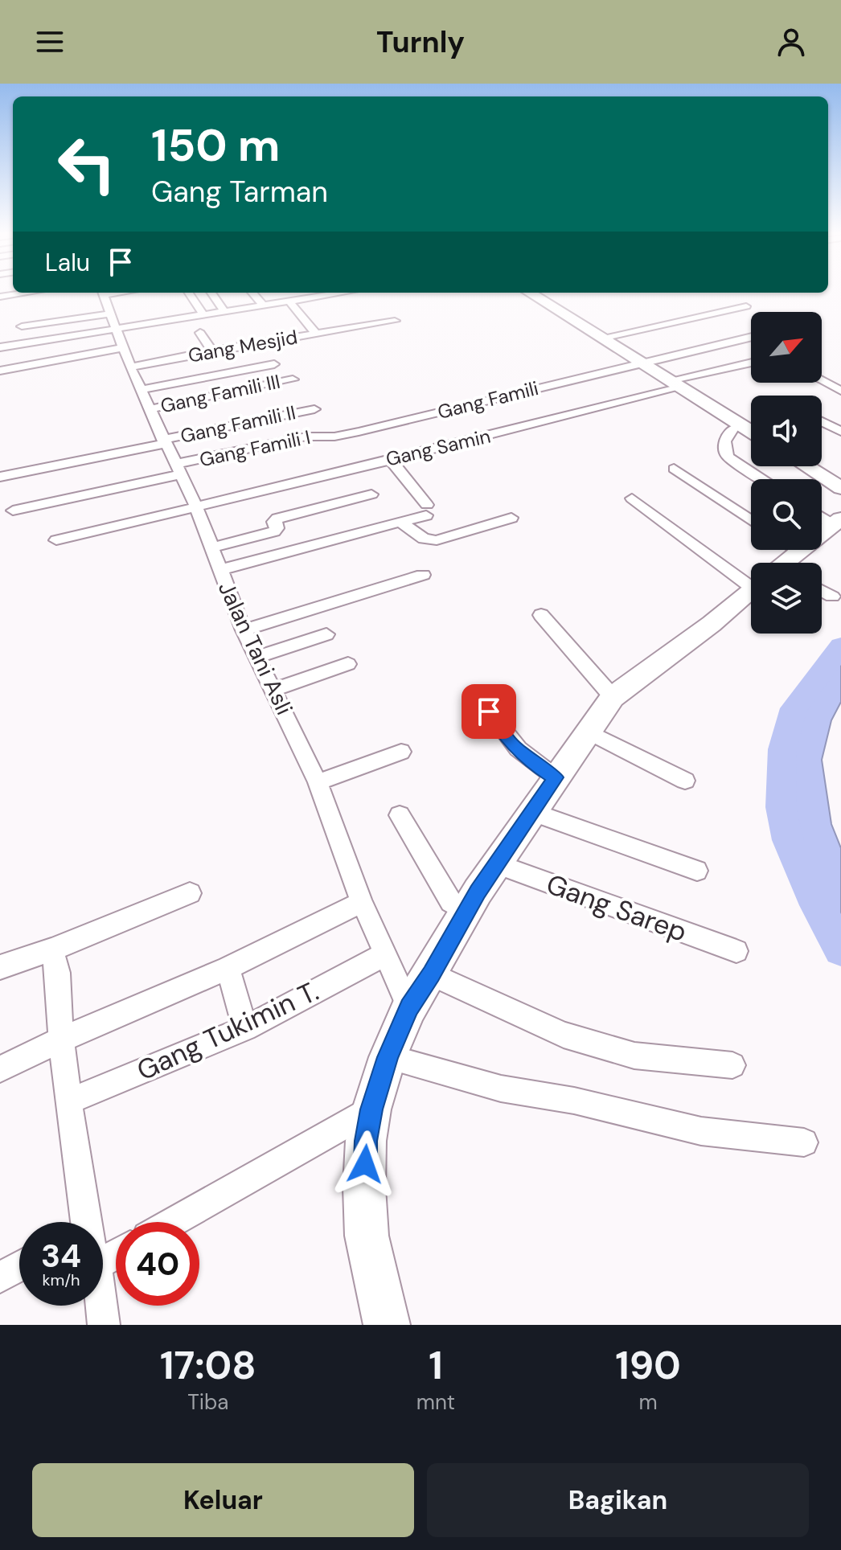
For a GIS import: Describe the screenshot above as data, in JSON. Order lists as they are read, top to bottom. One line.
{"streets":{"street":["Gang Mesjid","Gang Famili III","Gang Famili","Gang Famili II","Gang Samin","Gang Famili I","Jalan Tani Asli","Gang Sarep","Gang Tukimin T."]},"crossings":[["Gang Mesjid","Jalan Tani Asli"],["Gang Famili III","Jalan Tani Asli"],["Gang Famili","Gang Famili I"],["Gang Famili II","Jalan Tani Asli"],["Gang Samin","Jalan Tani Asli"],["Gang Famili I","Jalan Tani Asli"],["Jalan Tani Asli","Gang Tukimin T."]],"north":"top right","page":{"header":"Turnly","turn":["150 m","Gang Tarman"],"then":"Lalu","speed":"34 km/h","limit":"40","eta":["17:08","Tiba","1","mnt","190","m"],"buttons":["Keluar","Bagikan"]}}
